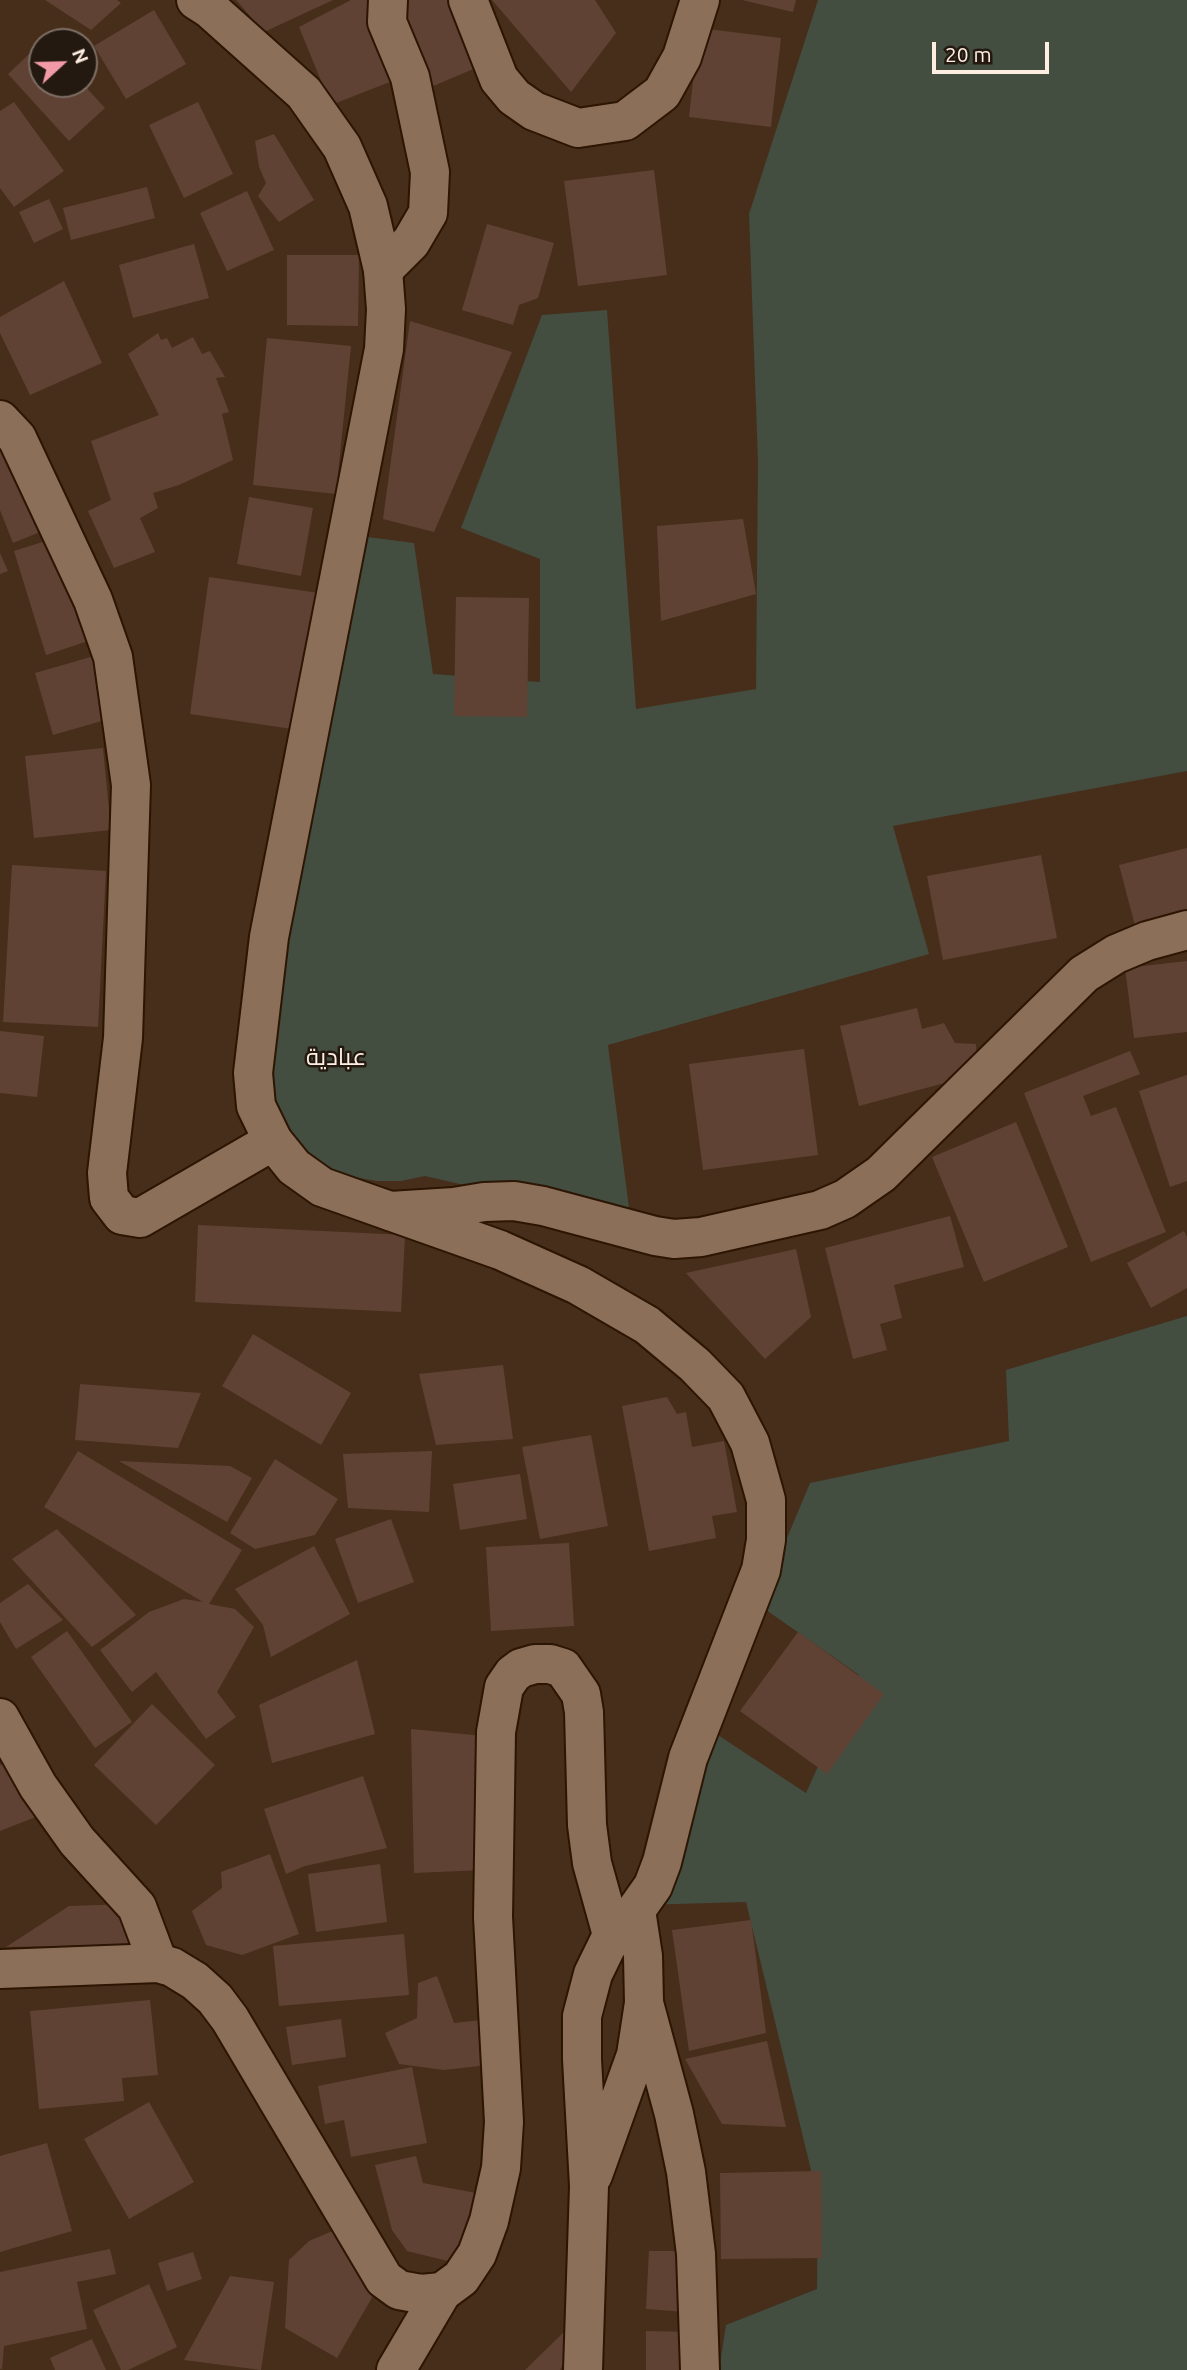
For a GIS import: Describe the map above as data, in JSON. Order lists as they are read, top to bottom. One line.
{"districts":["عبادية"],"scale_bar":"20 m","north":"right"}
